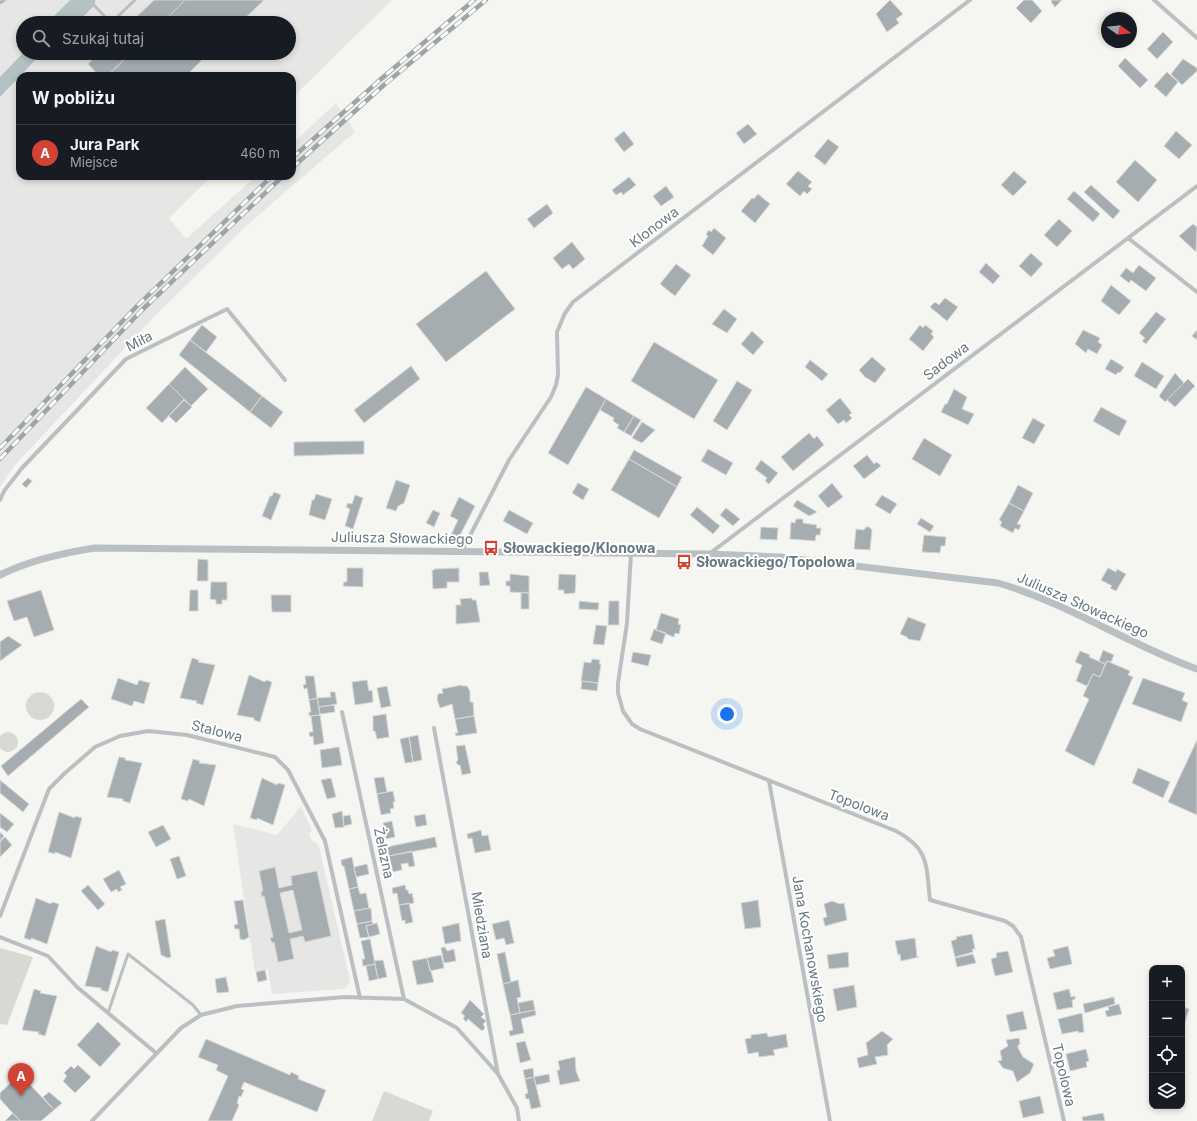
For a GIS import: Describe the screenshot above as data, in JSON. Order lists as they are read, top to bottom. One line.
{"streets":{"street":["Klonowa","Miła","Sadowa","Juliusza Słowackiego","Stalowa","Topolowa","Żelazna","Miedziana","Jana Kochanowskiego"]},"crossings":[["Klonowa","Juliusza Słowackiego"],["Sadowa","Juliusza Słowackiego"],["Juliusza Słowackiego","Topolowa"],["Topolowa","Jana Kochanowskiego"]],"places":{"bus stop":["Słowackiego/Klonowa","Słowackiego/Topolowa"]},"north":"right","page":{"search":"Szukaj tutaj","heading":"W pobliżu","list":[{"mark":"A","name":"Jura Park","note":"Miejsce","value":"460 m"}],"map_buttons":["+","−"],"pins":"A"}}
